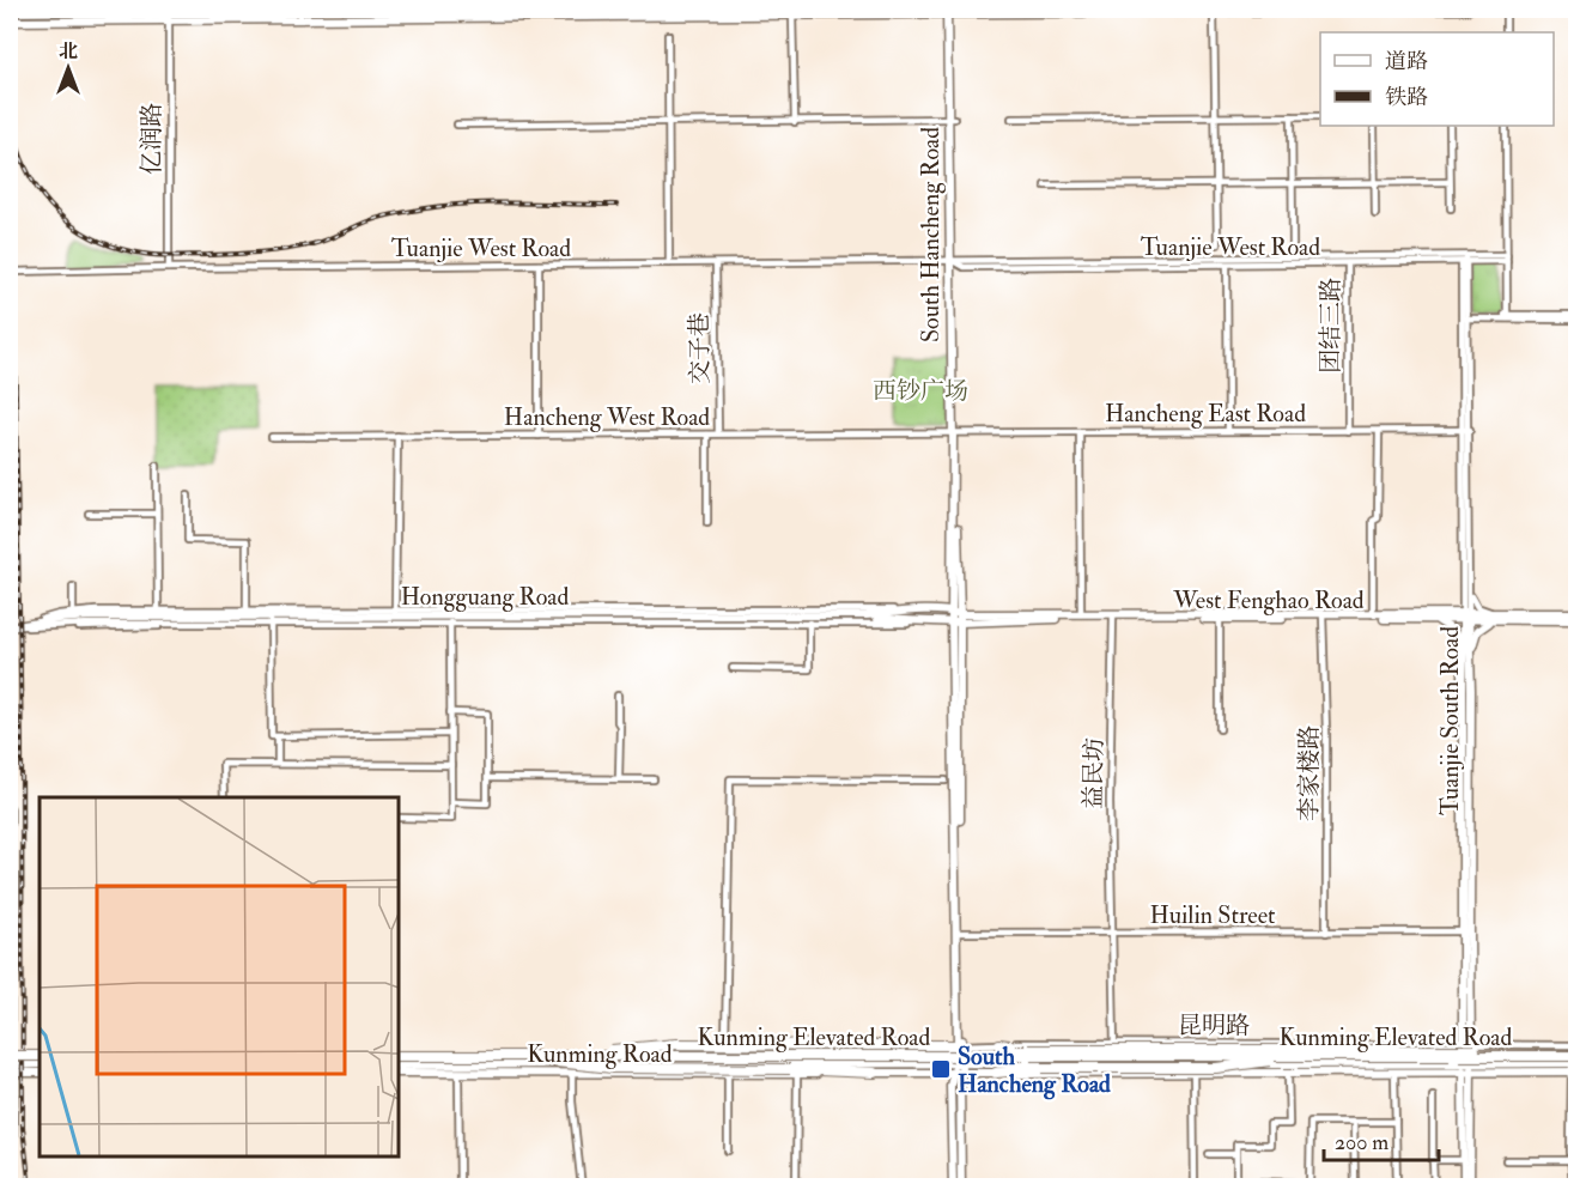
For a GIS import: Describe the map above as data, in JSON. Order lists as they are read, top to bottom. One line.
{"streets":{"highway":["Kunming Elevated Road"],"main road":["South Hancheng Road","Hongguang Road","West Fenghao Road","Tuanjie South Road","Kunming Road"],"street":["亿润路","Tuanjie West Road","团结三路","交子巷","Hancheng East Road","Hancheng West Road","益民坊","李家楼路","Huilin Street","昆明路"]},"crossings":[["亿润路","Tuanjie West Road"],["South Hancheng Road","Tuanjie West Road"],["South Hancheng Road","Hancheng East Road"],["South Hancheng Road","Hongguang Road"],["South Hancheng Road","West Fenghao Road"],["South Hancheng Road","Huilin Street"],["South Hancheng Road","昆明路"],["South Hancheng Road","Kunming Road"],["Tuanjie West Road","团结三路"],["Tuanjie West Road","交子巷"],["Tuanjie West Road","Tuanjie South Road"],["团结三路","Hancheng East Road"],["交子巷","Hancheng West Road"],["Hancheng East Road","Hancheng West Road"],["Hancheng East Road","Tuanjie South Road"],["Hongguang Road","West Fenghao Road"],["West Fenghao Road","Tuanjie South Road"],["West Fenghao Road","益民坊"],["West Fenghao Road","李家楼路"],["Tuanjie South Road","Huilin Street"],["Tuanjie South Road","昆明路"],["Tuanjie South Road","Kunming Road"],["益民坊","Huilin Street"],["益民坊","昆明路"],["益民坊","Kunming Road"],["李家楼路","Huilin Street"],["昆明路","Kunming Elevated Road"],["昆明路","Kunming Road"],["Kunming Elevated Road","Kunming Road"]],"parks":["西钞广场"],"places":{"transit":["South Hancheng Road"]},"legend":["道路","铁路"],"scale_bar":"200 m","north":"top"}
